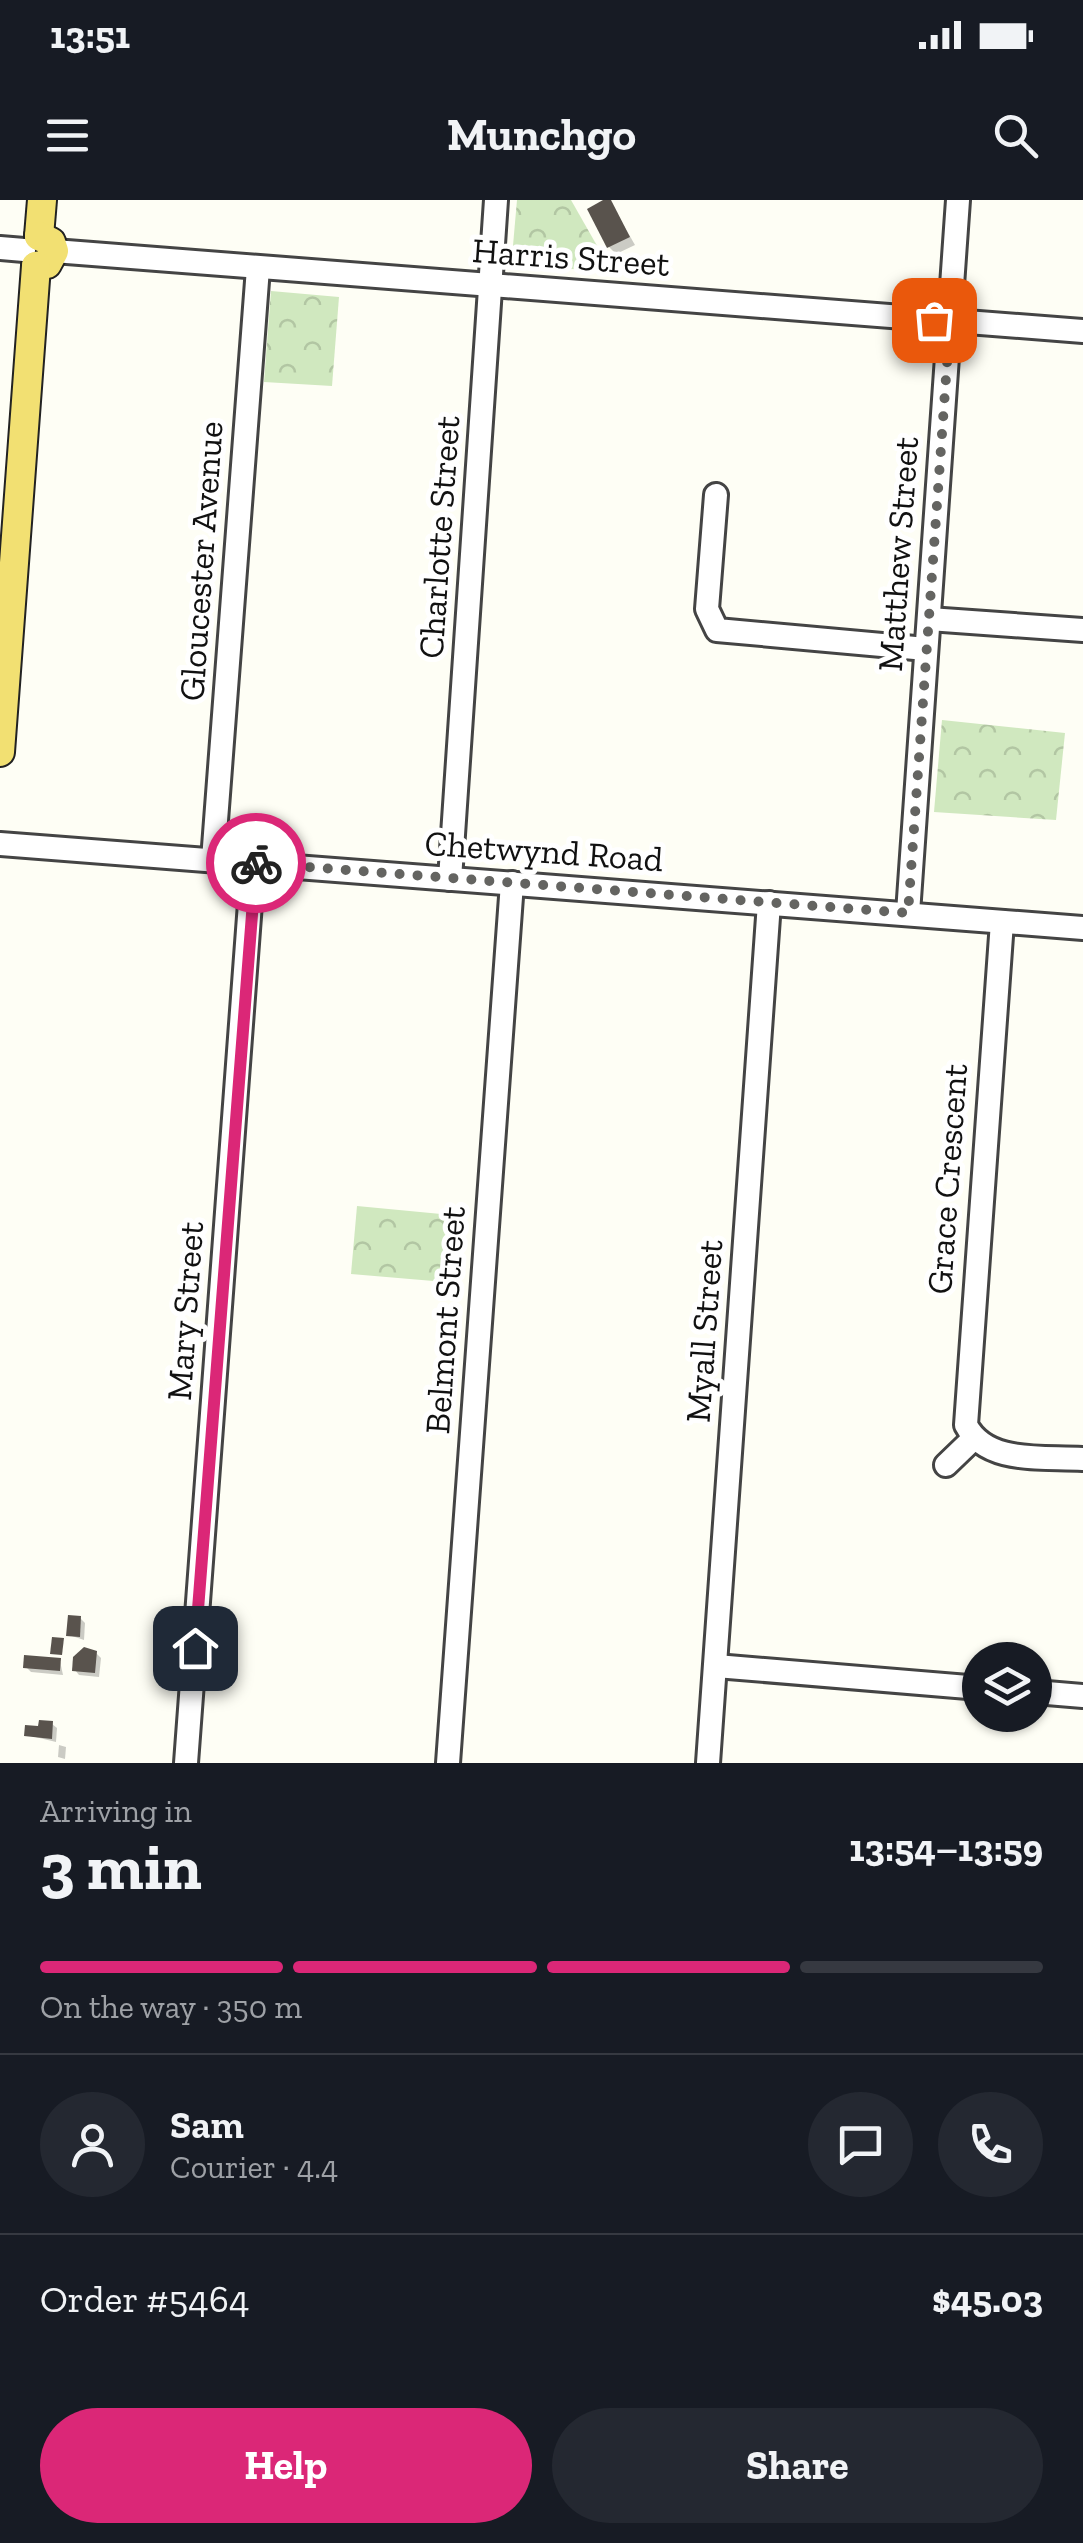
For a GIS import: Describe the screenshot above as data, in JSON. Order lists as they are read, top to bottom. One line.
{"streets":{"street":["Harris Street","Charlotte Street","Matthew Street","Gloucester Avenue","Chetwynd Road","Grace Crescent","Mary Street","Belmont Street","Myall Street"]},"crossings":[["Harris Street","Charlotte Street"],["Harris Street","Matthew Street"],["Harris Street","Gloucester Avenue"],["Charlotte Street","Chetwynd Road"],["Matthew Street","Chetwynd Road"],["Gloucester Avenue","Chetwynd Road"],["Chetwynd Road","Grace Crescent"],["Chetwynd Road","Mary Street"],["Chetwynd Road","Belmont Street"],["Chetwynd Road","Myall Street"]],"page":{"status":"13:51","header":"Munchgo","heading":["3 min","Arriving in","13:54–13:59"],"panel":["Sam","Courier · 4.4","Order #5464","$45.03"],"bar":"On the way · 350 m","buttons":["Help","Share"]}}
